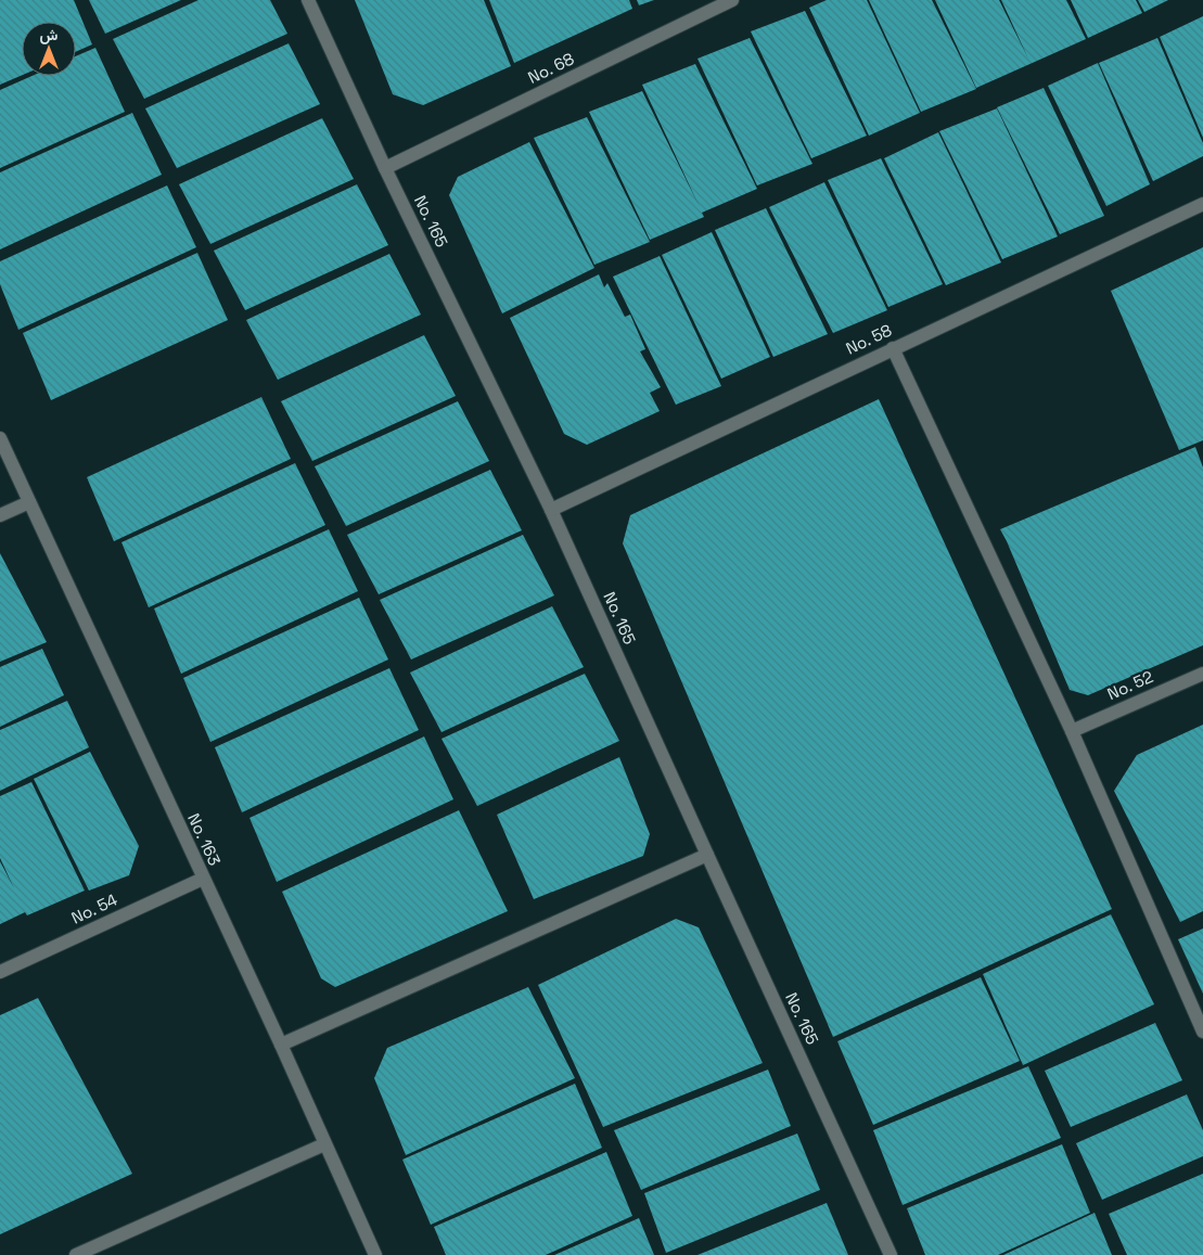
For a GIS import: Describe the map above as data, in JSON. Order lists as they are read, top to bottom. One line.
{"streets":{"street":["No. 68","No. 165","No. 58","No. 52","No. 163","No. 54"]},"crossings":[["No. 68","No. 165"],["No. 165","No. 58"],["No. 163","No. 54"]],"north":"top"}
